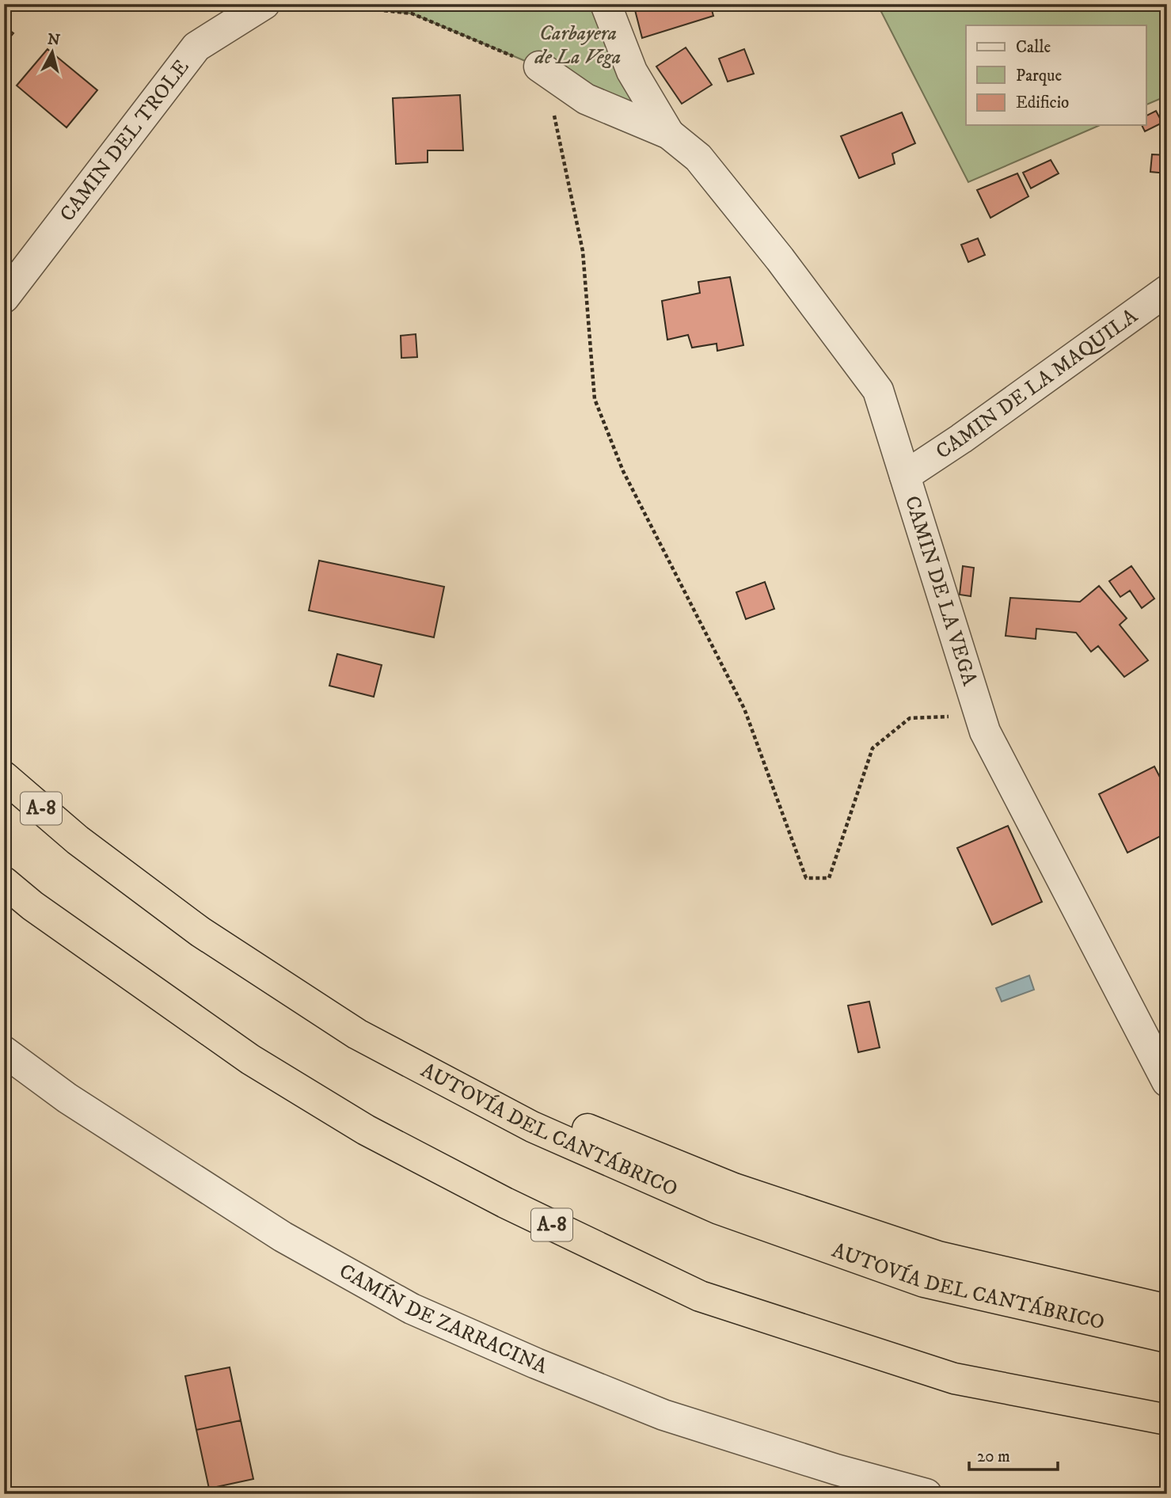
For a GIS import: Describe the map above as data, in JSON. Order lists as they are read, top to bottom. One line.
{"streets":{"highway":["A-8","AUTOVÍA DEL CANTÁBRICO"],"street":["CAMIN DEL TROLE","CAMIN DE LA MAQUILA","CAMIN DE LA VEGA","CAMÍN DE ZARRACINA"]},"crossings":[["CAMIN DE LA MAQUILA","CAMIN DE LA VEGA"]],"parks":["Carbayera de La Vega"],"legend":["Calle","Parque","Edificio"],"scale_bar":"20 m","north":"top"}
